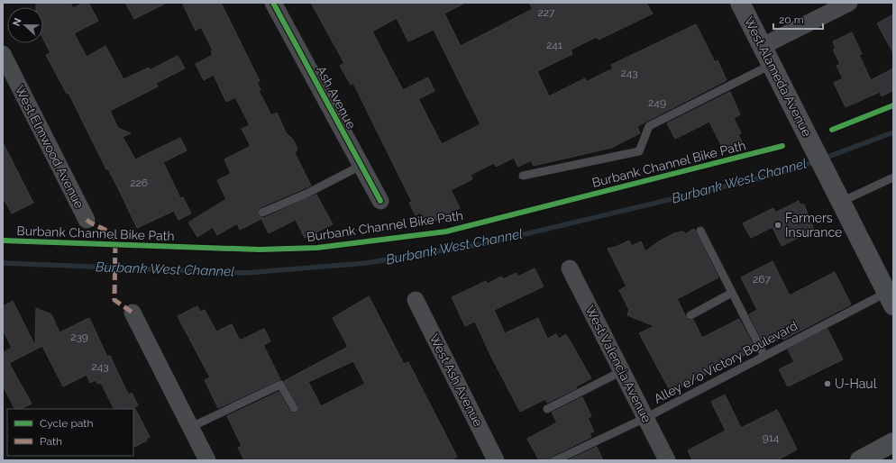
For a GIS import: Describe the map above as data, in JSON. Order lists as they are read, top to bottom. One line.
{"streets":{"main road":["West Alameda Avenue"],"street":["Ash Avenue","West Elmwood Avenue","West Valencia Avenue","West Ash Avenue"],"lane":["Alley e/o Victory Boulevard"],"cycle path":["Burbank Channel Bike Path"]},"crossings":[["West Alameda Avenue","Alley e/o Victory Boulevard"],["Alley e/o Victory Boulevard","West Valencia Avenue"]],"water":["Burbank West Channel"],"places":["Farmers Insurance","U-Haul"],"house_numbers":["227","241","243","249","226","267","239","243","914"],"legend":["Cycle path","Path"],"scale_bar":"20 m","north":"left"}
